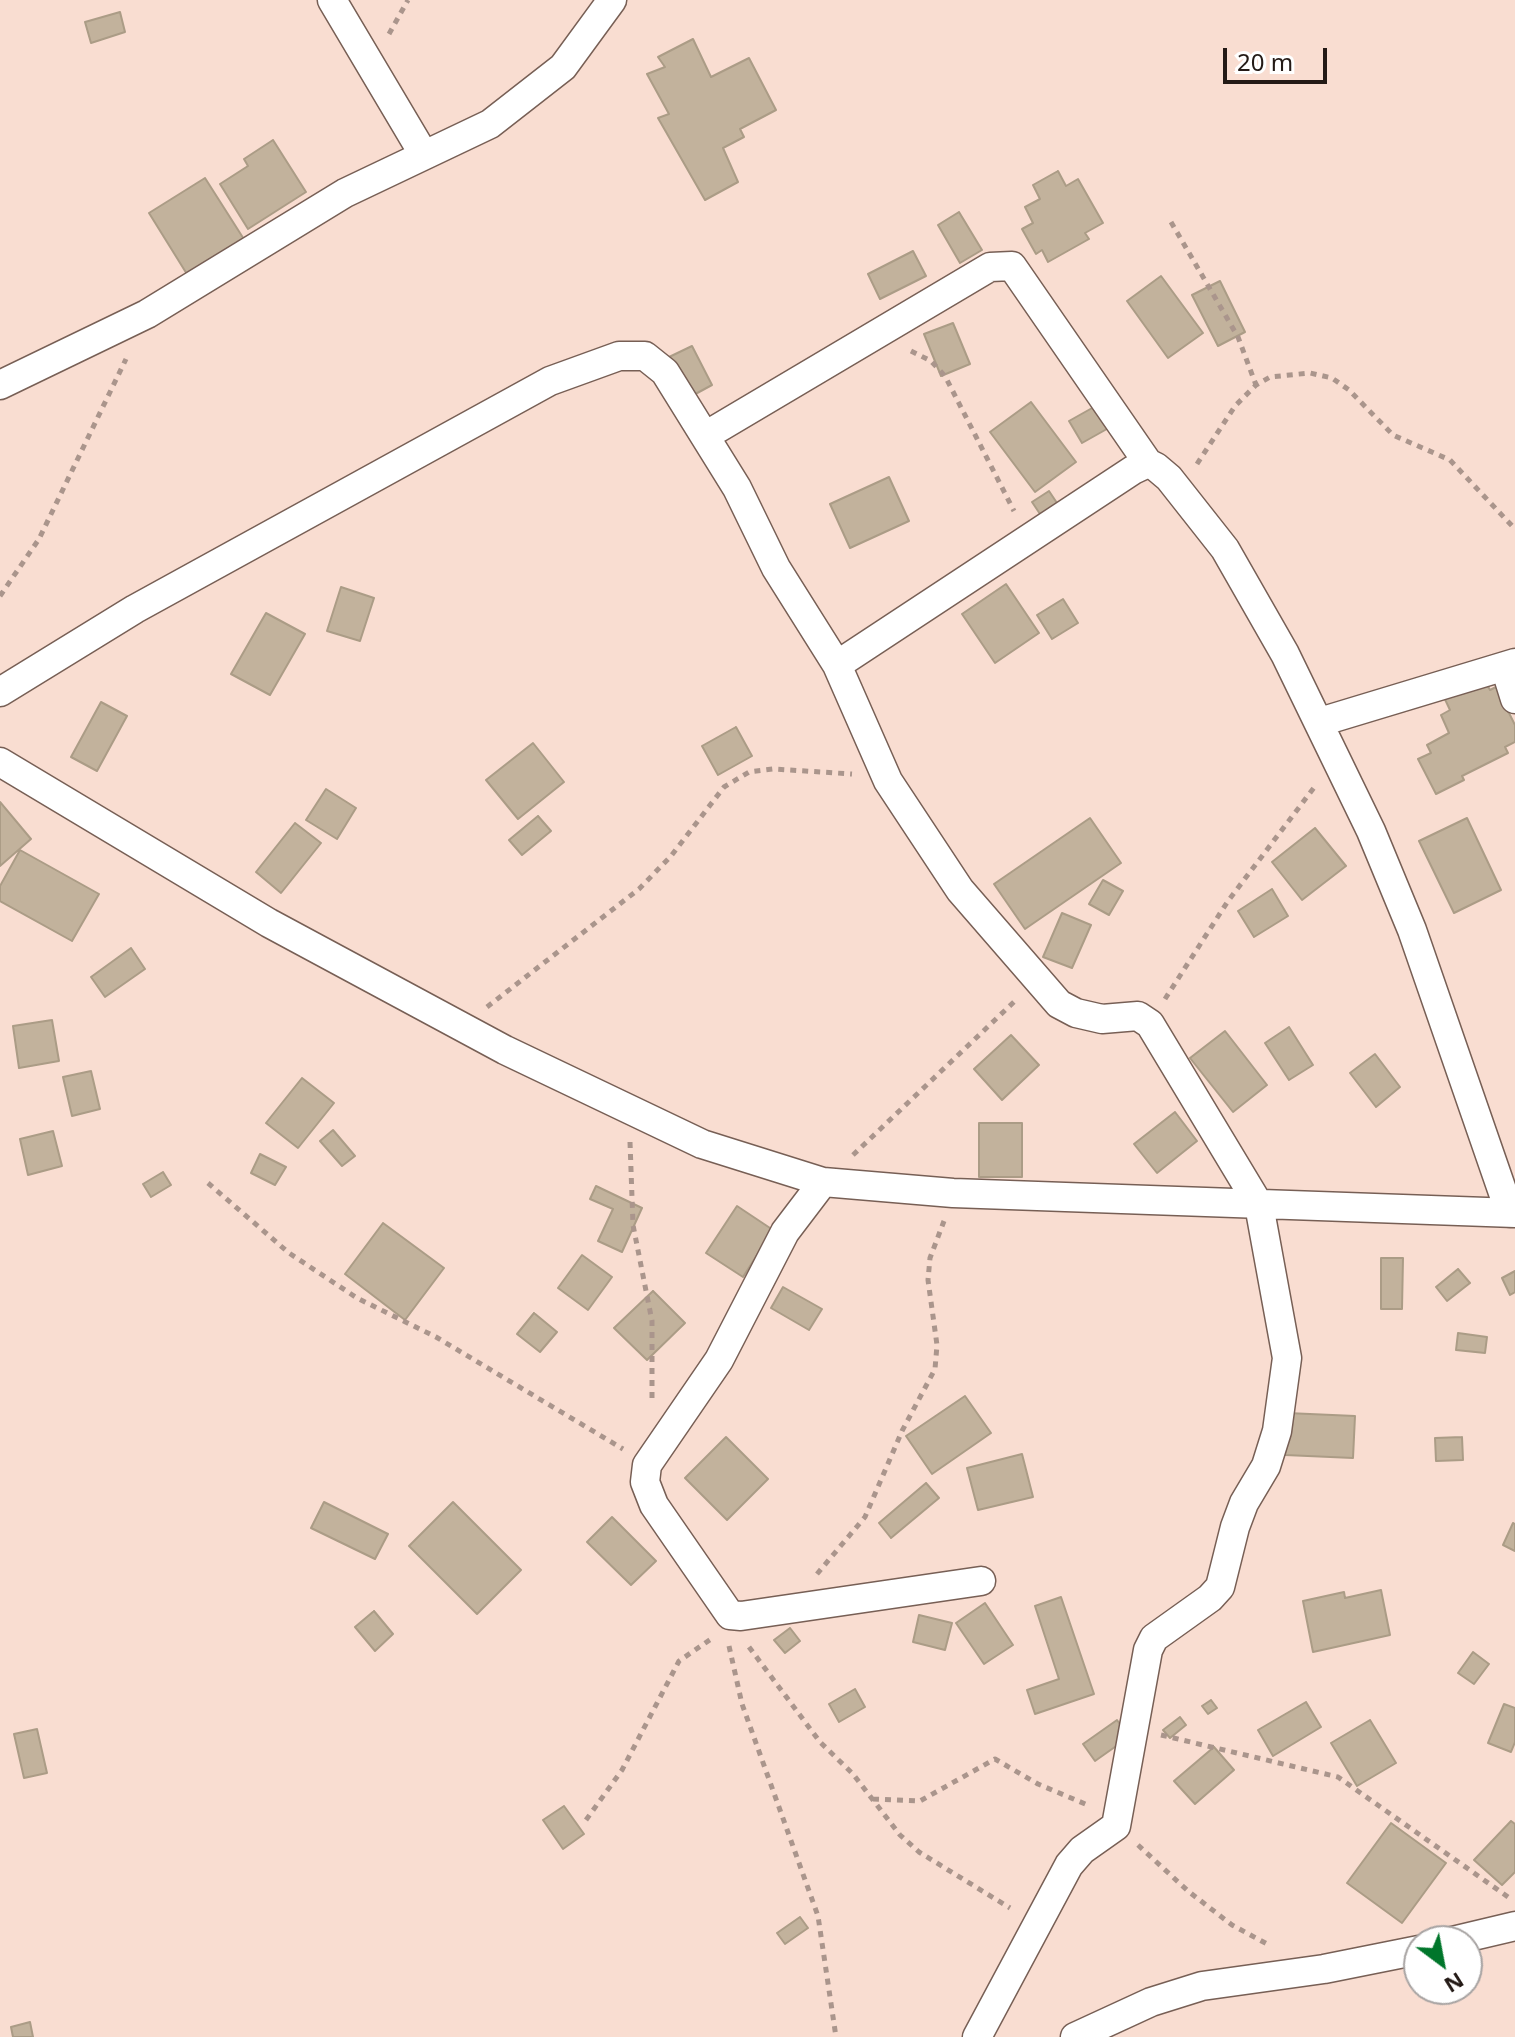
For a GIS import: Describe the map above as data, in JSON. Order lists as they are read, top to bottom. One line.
{"scale_bar":"20 m","north":"bottom right"}
